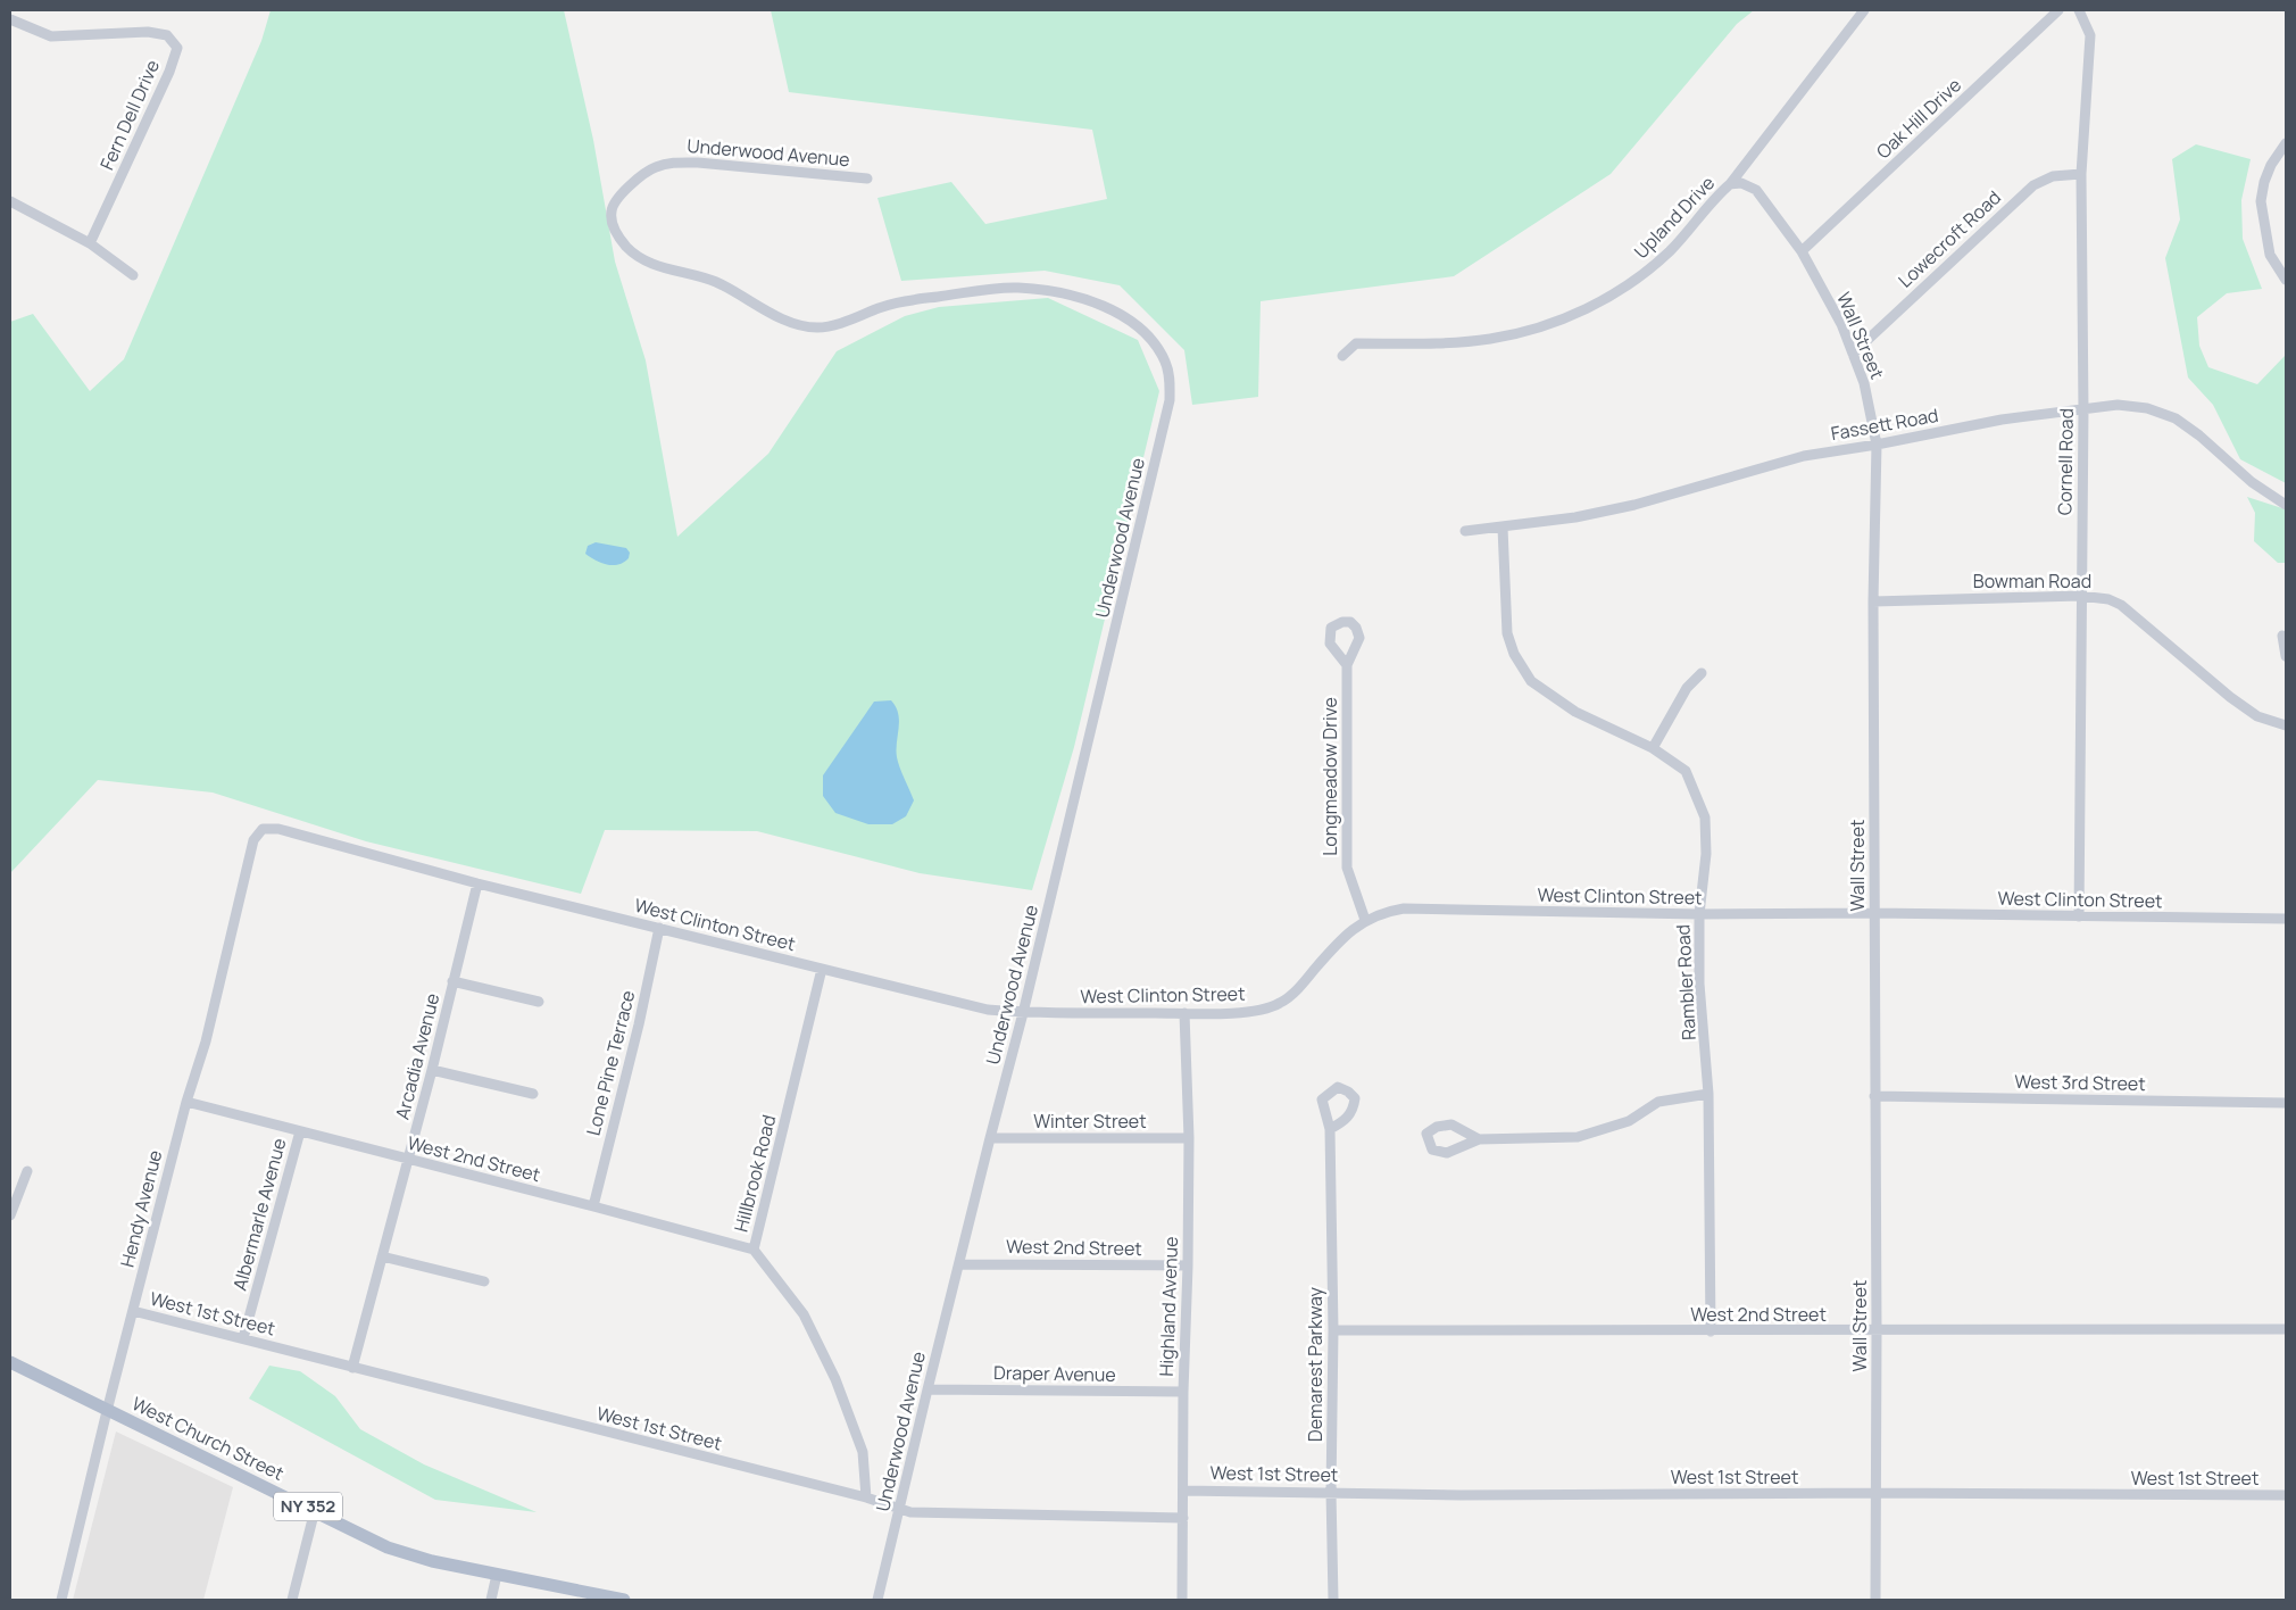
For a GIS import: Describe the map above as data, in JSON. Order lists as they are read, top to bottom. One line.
{"streets":{"main road":["West Church Street","NY 352"],"street":["Fern Dell Drive","Oak Hill Drive","Underwood Avenue","Upland Drive","Lowecroft Road","Wall Street","Fassett Road","Cornell Road","Bowman Road","Longmeadow Drive","West Clinton Street","Rambler Road","Arcadia Avenue","Lone Pine Terrace","West 3rd Street","Winter Street","West 2nd Street","Hillbrook Road","Hendy Avenue","Albermarle Avenue","Highland Avenue","West 1st Street","Demarest Parkway","Draper Avenue"]},"crossings":[["Oak Hill Drive","Wall Street"],["Underwood Avenue","West Clinton Street"],["Underwood Avenue","Winter Street"],["Underwood Avenue","West 2nd Street"],["Underwood Avenue","West 1st Street"],["Underwood Avenue","Draper Avenue"],["Upland Drive","Wall Street"],["Lowecroft Road","Wall Street"],["Lowecroft Road","Cornell Road"],["Wall Street","Fassett Road"],["Wall Street","Bowman Road"],["Wall Street","West Clinton Street"],["Wall Street","West 3rd Street"],["Wall Street","West 2nd Street"],["Wall Street","West 1st Street"],["Fassett Road","Cornell Road"],["Fassett Road","Rambler Road"],["Cornell Road","Bowman Road"],["Cornell Road","West Clinton Street"],["Longmeadow Drive","West Clinton Street"],["West Clinton Street","Rambler Road"],["West Clinton Street","Arcadia Avenue"],["West Clinton Street","Lone Pine Terrace"],["West Clinton Street","Hillbrook Road"],["West Clinton Street","Hendy Avenue"],["West Clinton Street","Highland Avenue"],["Rambler Road","West 2nd Street"],["Arcadia Avenue","West 2nd Street"],["Arcadia Avenue","West 1st Street"],["Lone Pine Terrace","West 2nd Street"],["Winter Street","Highland Avenue"],["West 2nd Street","Hillbrook Road"],["West 2nd Street","Hendy Avenue"],["West 2nd Street","Albermarle Avenue"],["West 2nd Street","Highland Avenue"],["West 2nd Street","Demarest Parkway"],["Hillbrook Road","West 1st Street"],["Hendy Avenue","West 1st Street"],["Hendy Avenue","West Church Street"],["Albermarle Avenue","West 1st Street"],["Highland Avenue","West 1st Street"],["Highland Avenue","Draper Avenue"],["West 1st Street","Demarest Parkway"]]}
